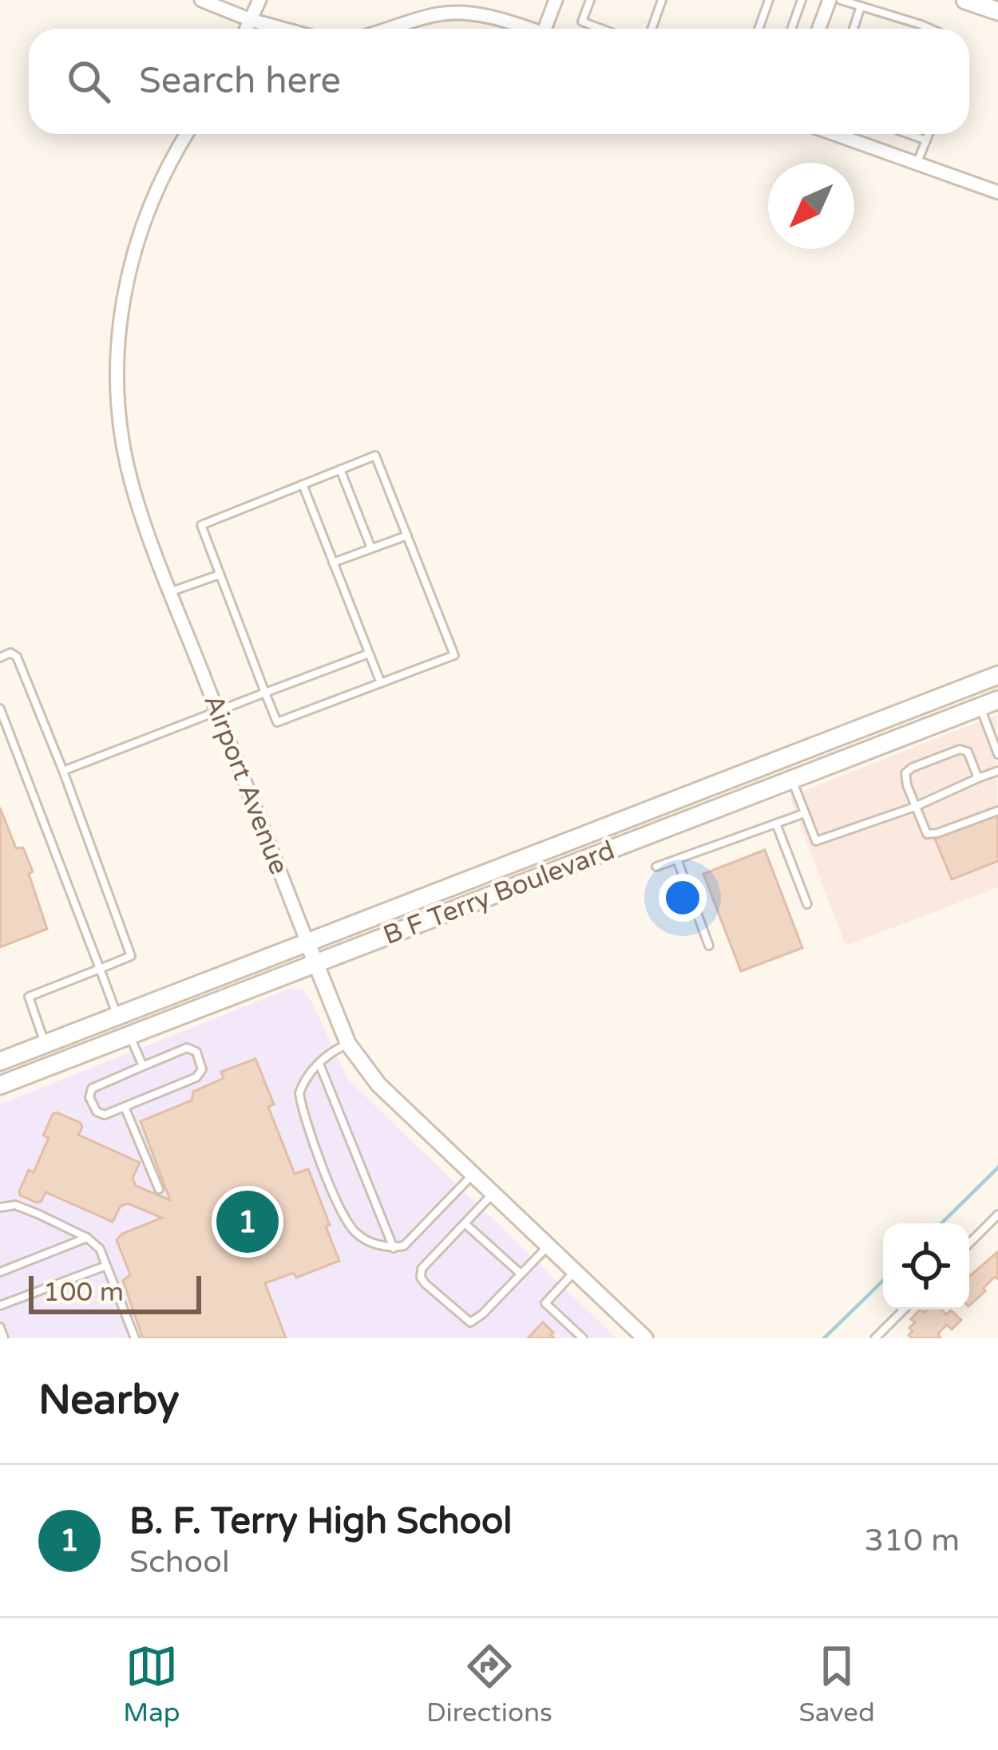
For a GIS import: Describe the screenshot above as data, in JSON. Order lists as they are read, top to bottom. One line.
{"streets":{"main road":["B F Terry Boulevard"],"street":["Airport Avenue"]},"crossings":[["Airport Avenue","B F Terry Boulevard"]],"scale_bar":"100 m","north":"bottom left","page":{"search":"Search here","pins":"1","scale":"100 m","heading":"Nearby","list":[{"mark":"1","name":"B. F. Terry High School","note":"School","value":"310 m"}],"nav":["Map","Directions","Saved"]}}
